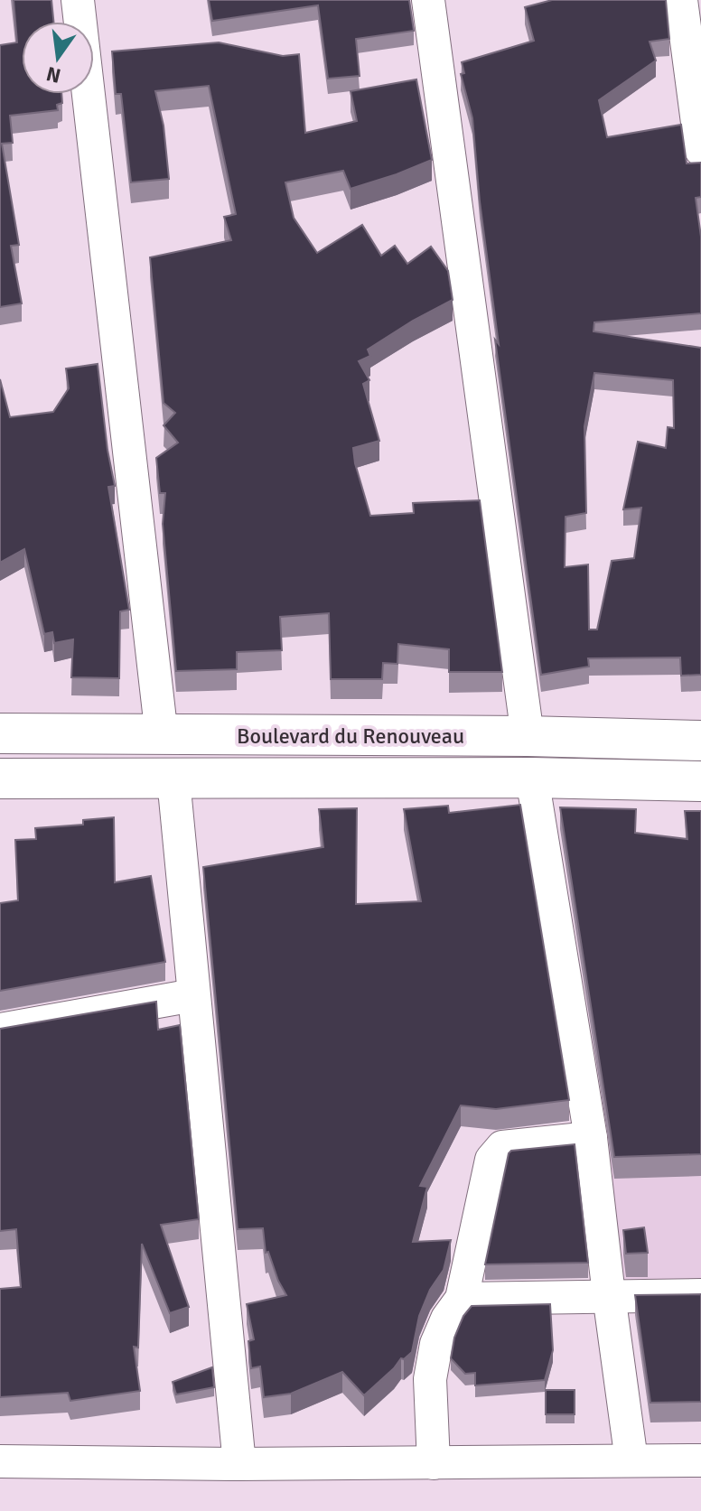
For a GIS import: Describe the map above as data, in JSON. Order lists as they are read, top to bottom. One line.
{"streets":{"main road":["Boulevard du Renouveau"]},"north":"bottom"}
